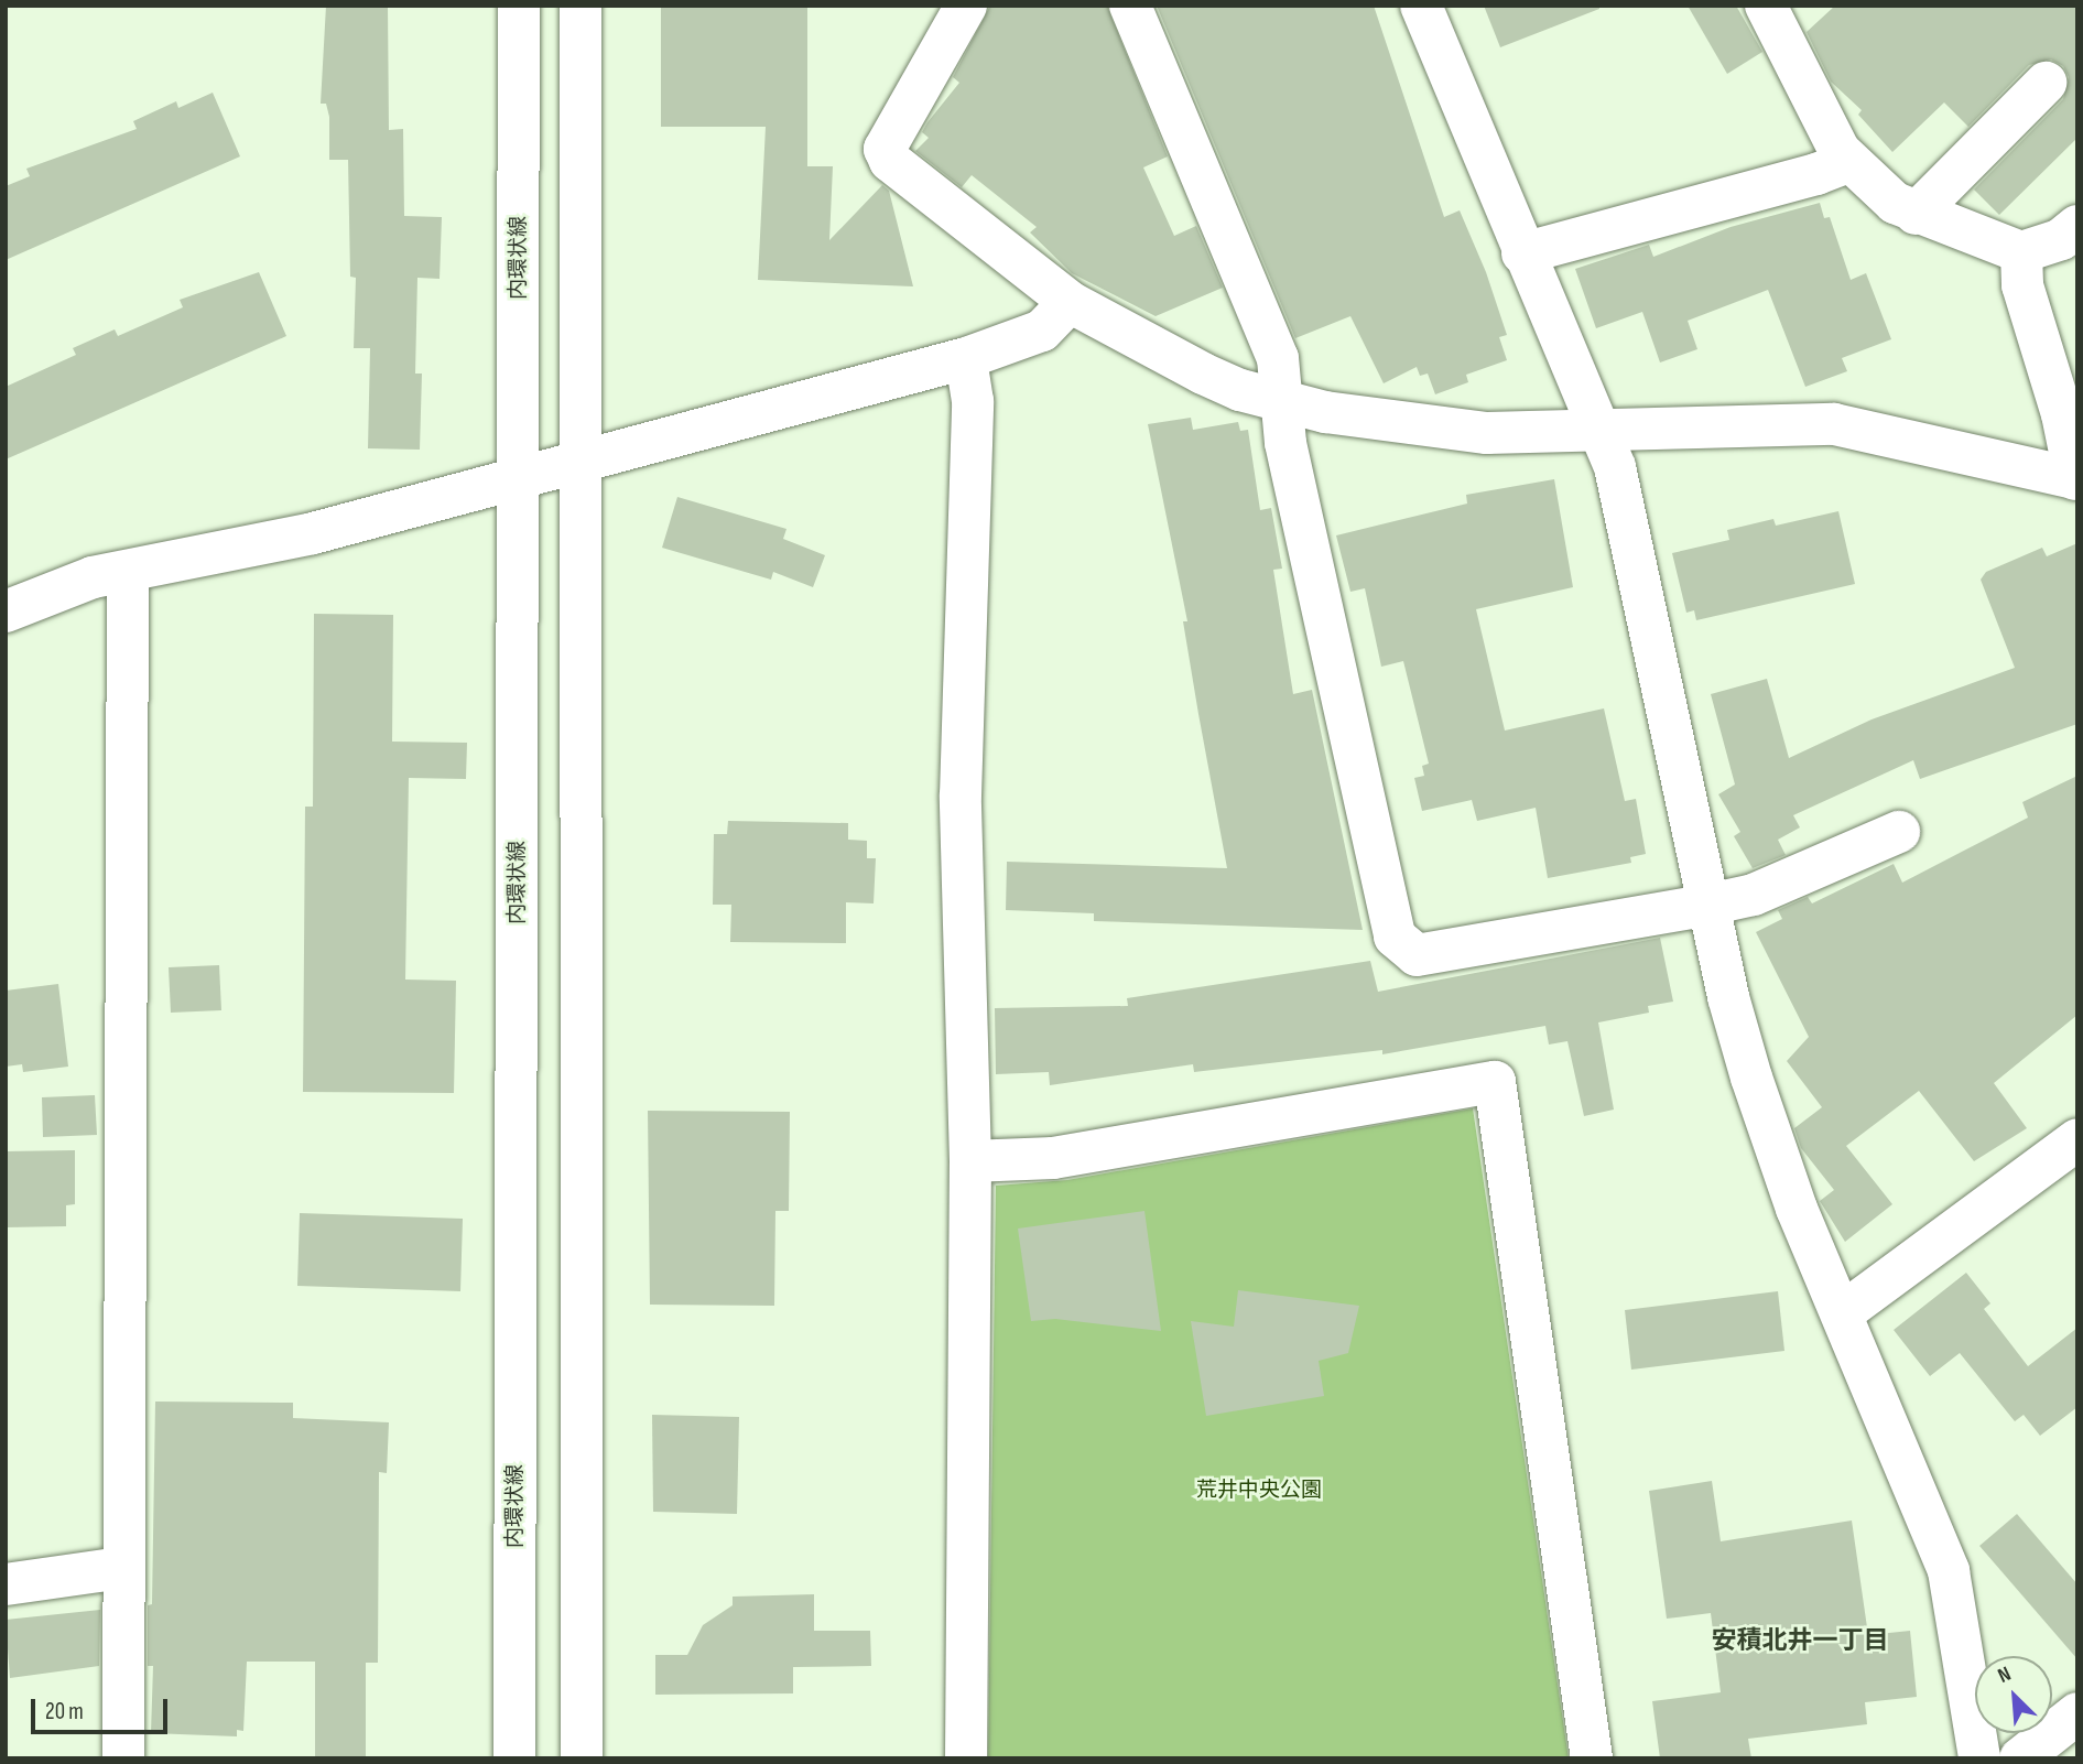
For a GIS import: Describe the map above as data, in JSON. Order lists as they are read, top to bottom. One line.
{"streets":{"street":["内環状線"]},"districts":["安積北井一丁目"],"parks":["荒井中央公園"],"scale_bar":"20 m","north":"top left"}
